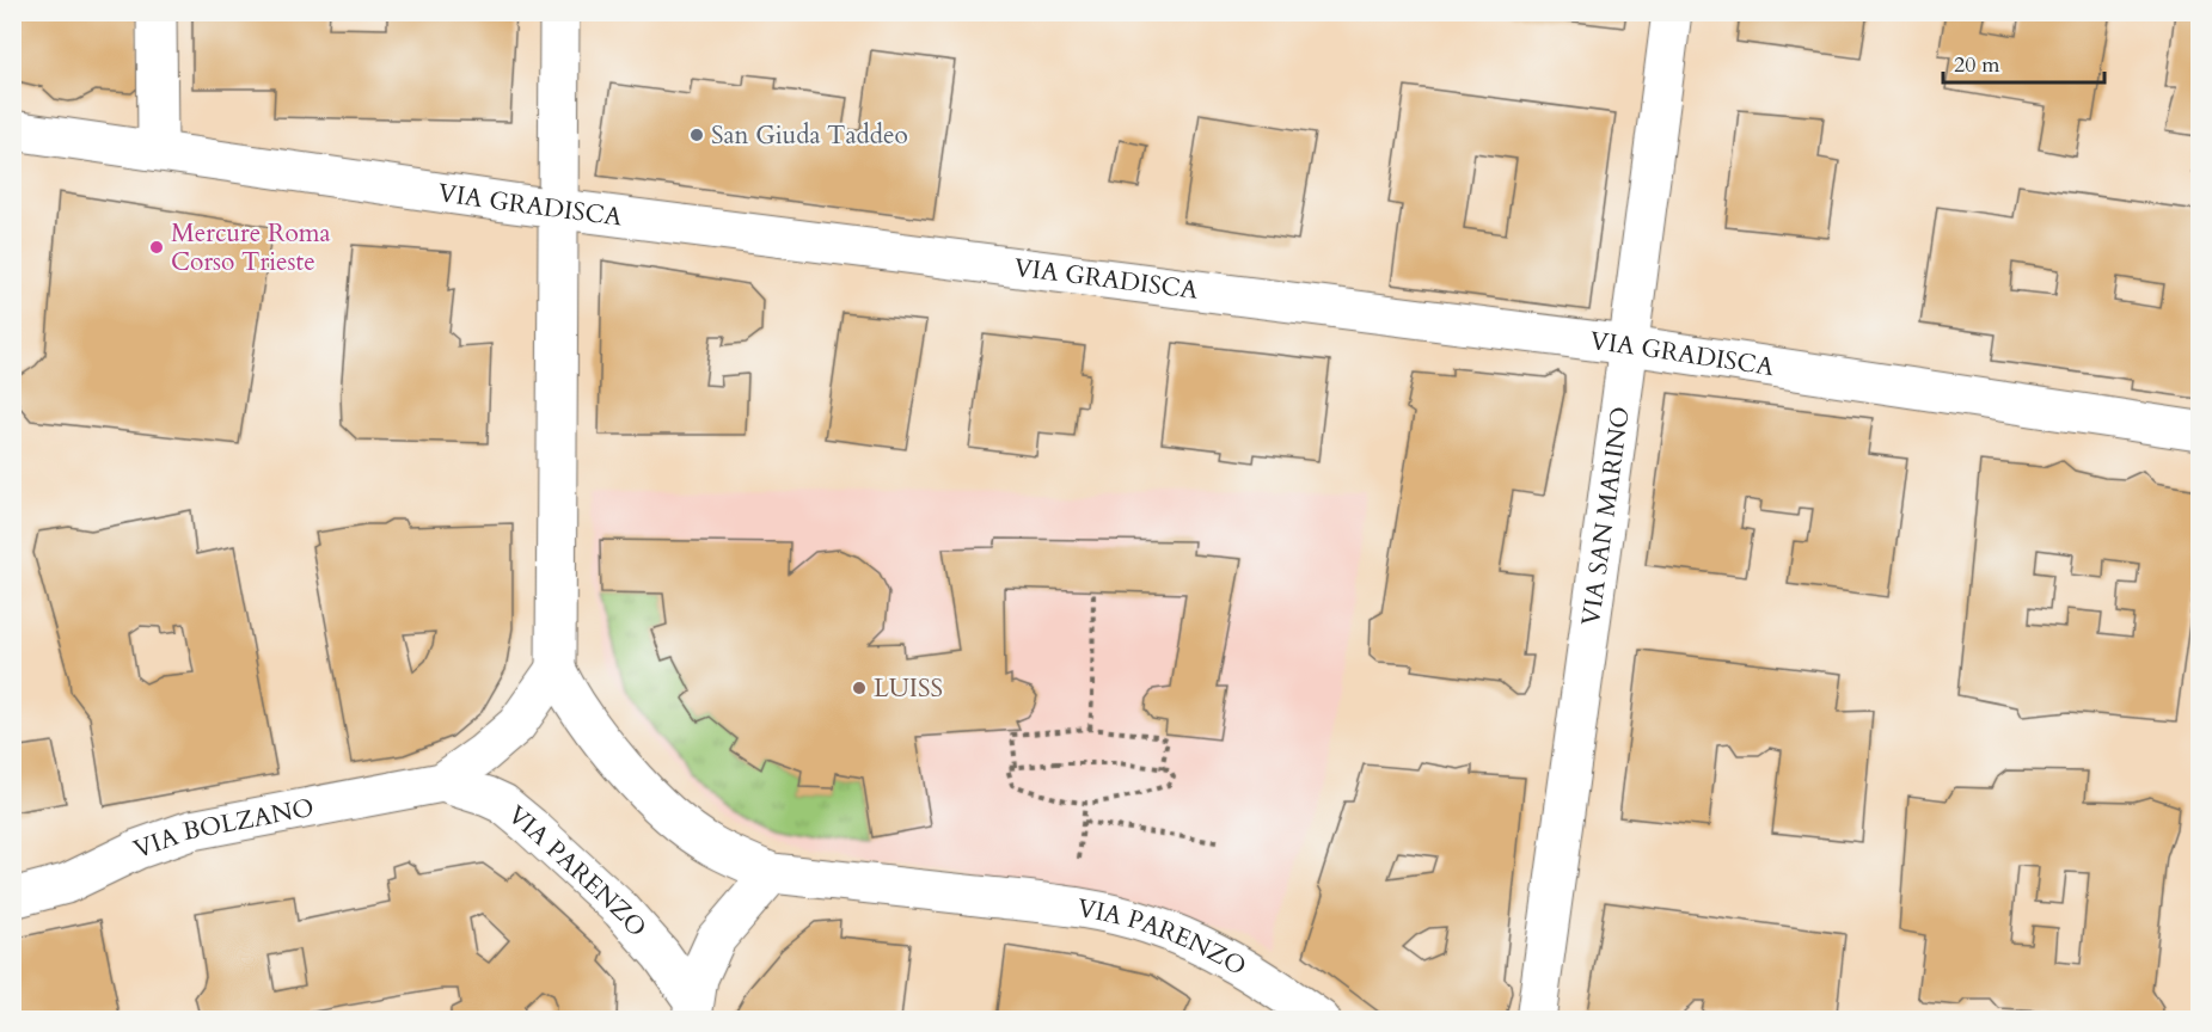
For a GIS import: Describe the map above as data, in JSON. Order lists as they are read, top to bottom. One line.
{"streets":{"street":["VIA GRADISCA","VIA SAN MARINO","VIA BOLZANO","VIA PARENZO"]},"crossings":[["VIA GRADISCA","VIA SAN MARINO"],["VIA GRADISCA","VIA PARENZO"],["VIA BOLZANO","VIA PARENZO"]],"places":["San Giuda Taddeo","Mercure Roma Corso Trieste","LUISS"],"scale_bar":"20 m"}
